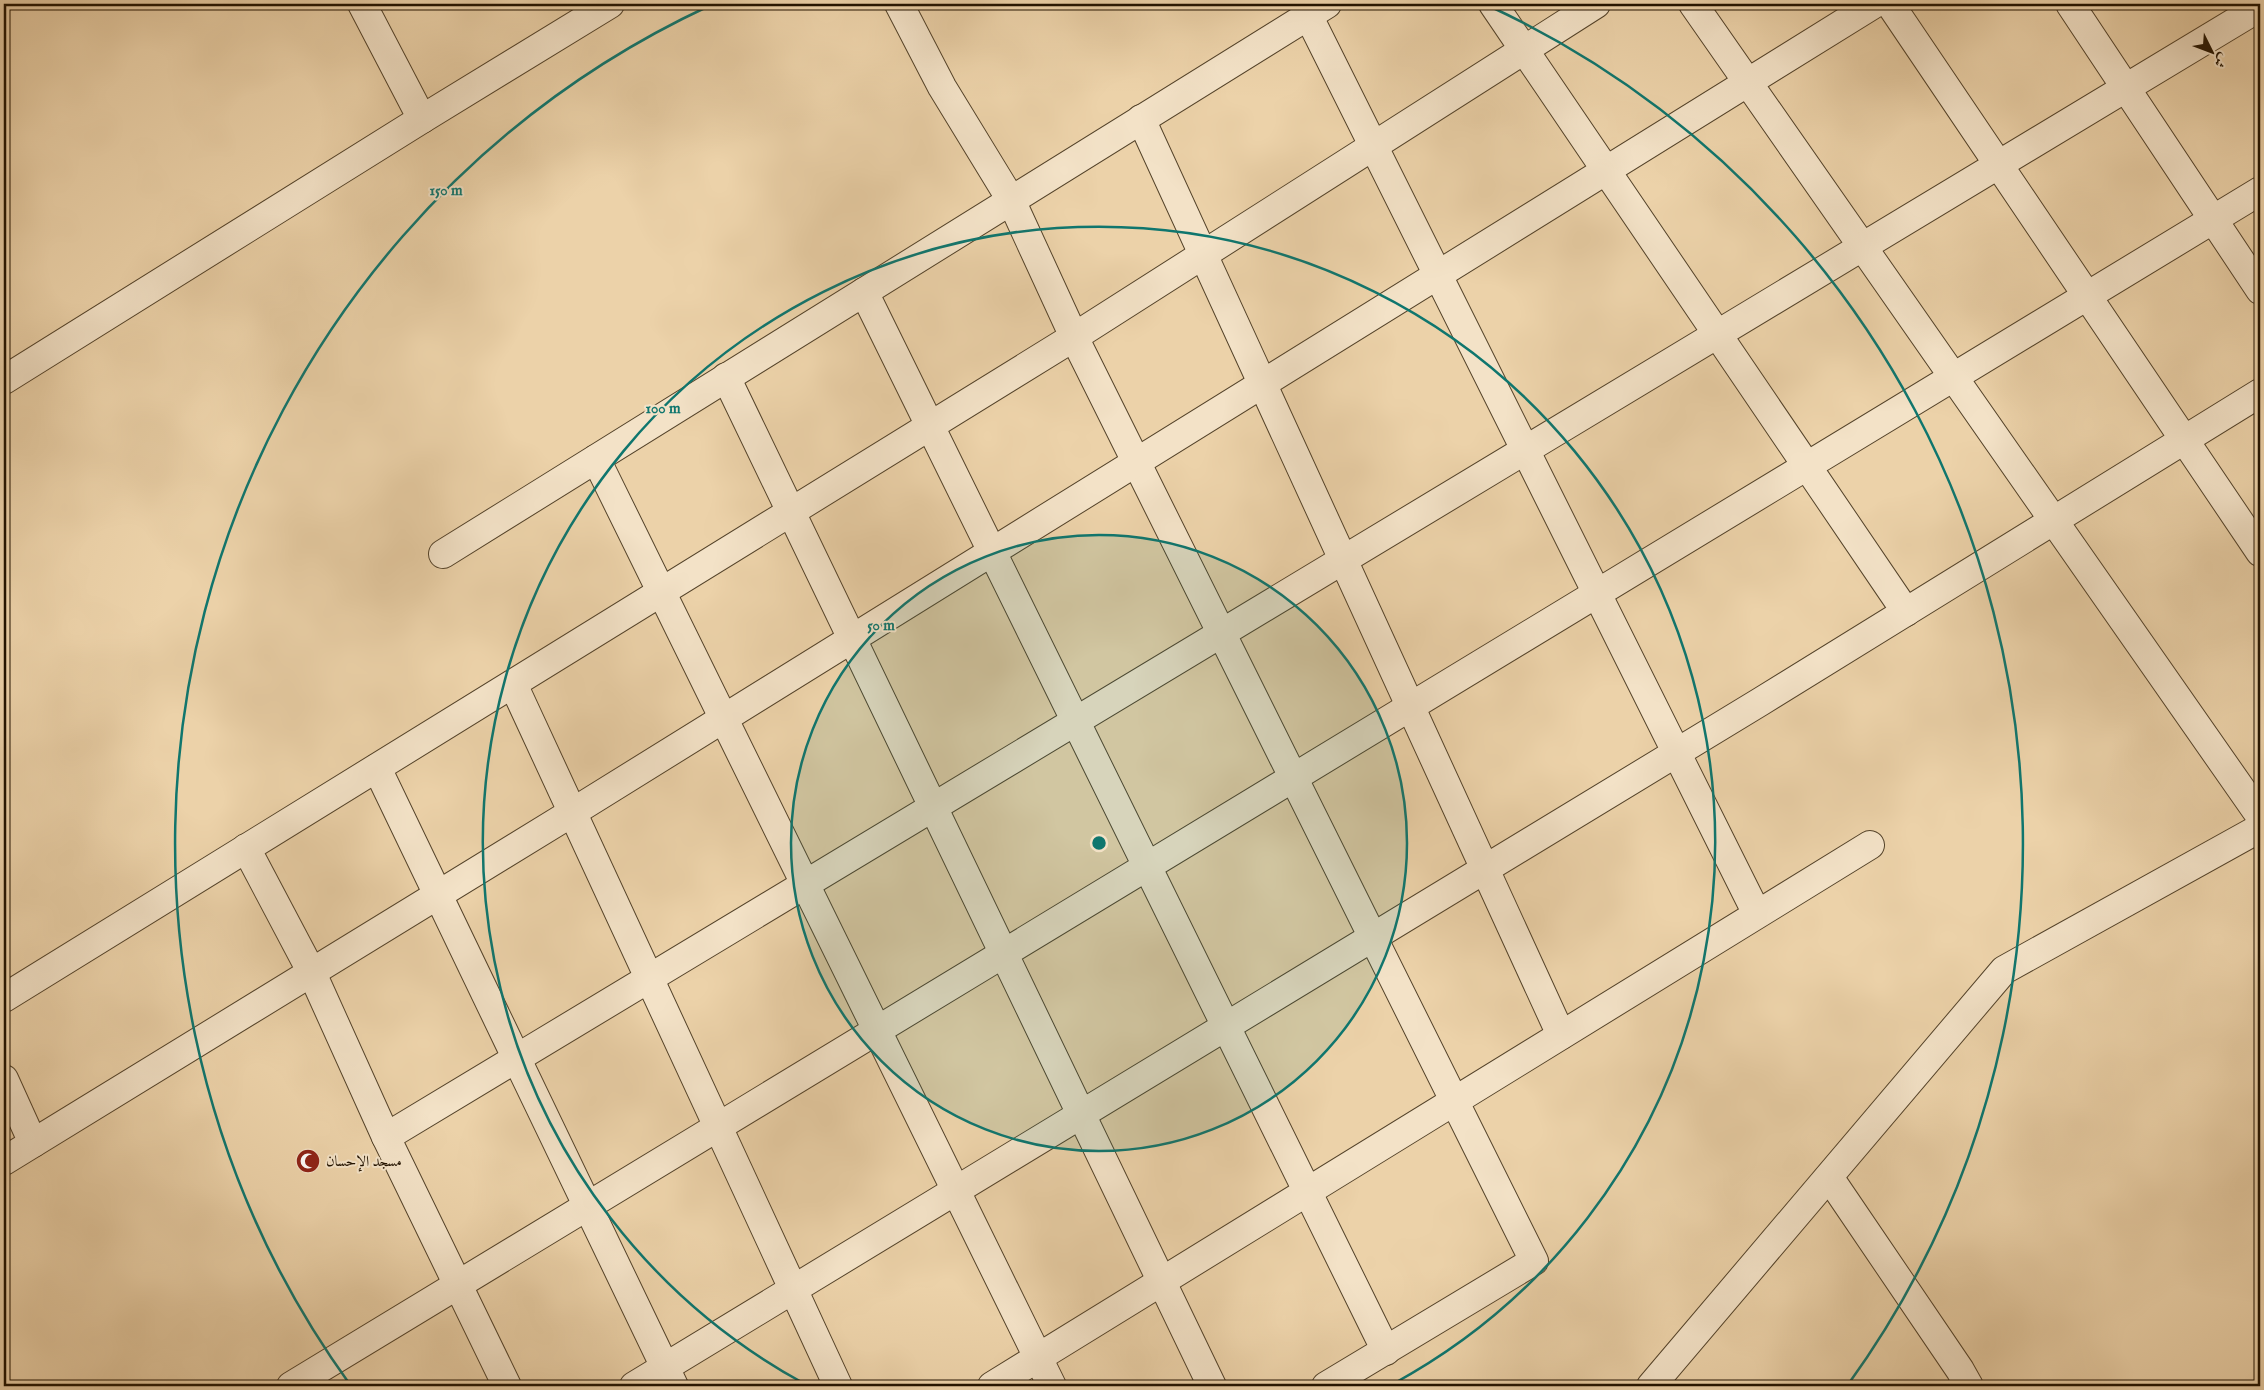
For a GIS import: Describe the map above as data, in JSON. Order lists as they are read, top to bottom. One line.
{"places":{"mosque":["مسجد الإحسان"]},"north":"bottom right","rings":["150 m","100 m","50 m"]}
